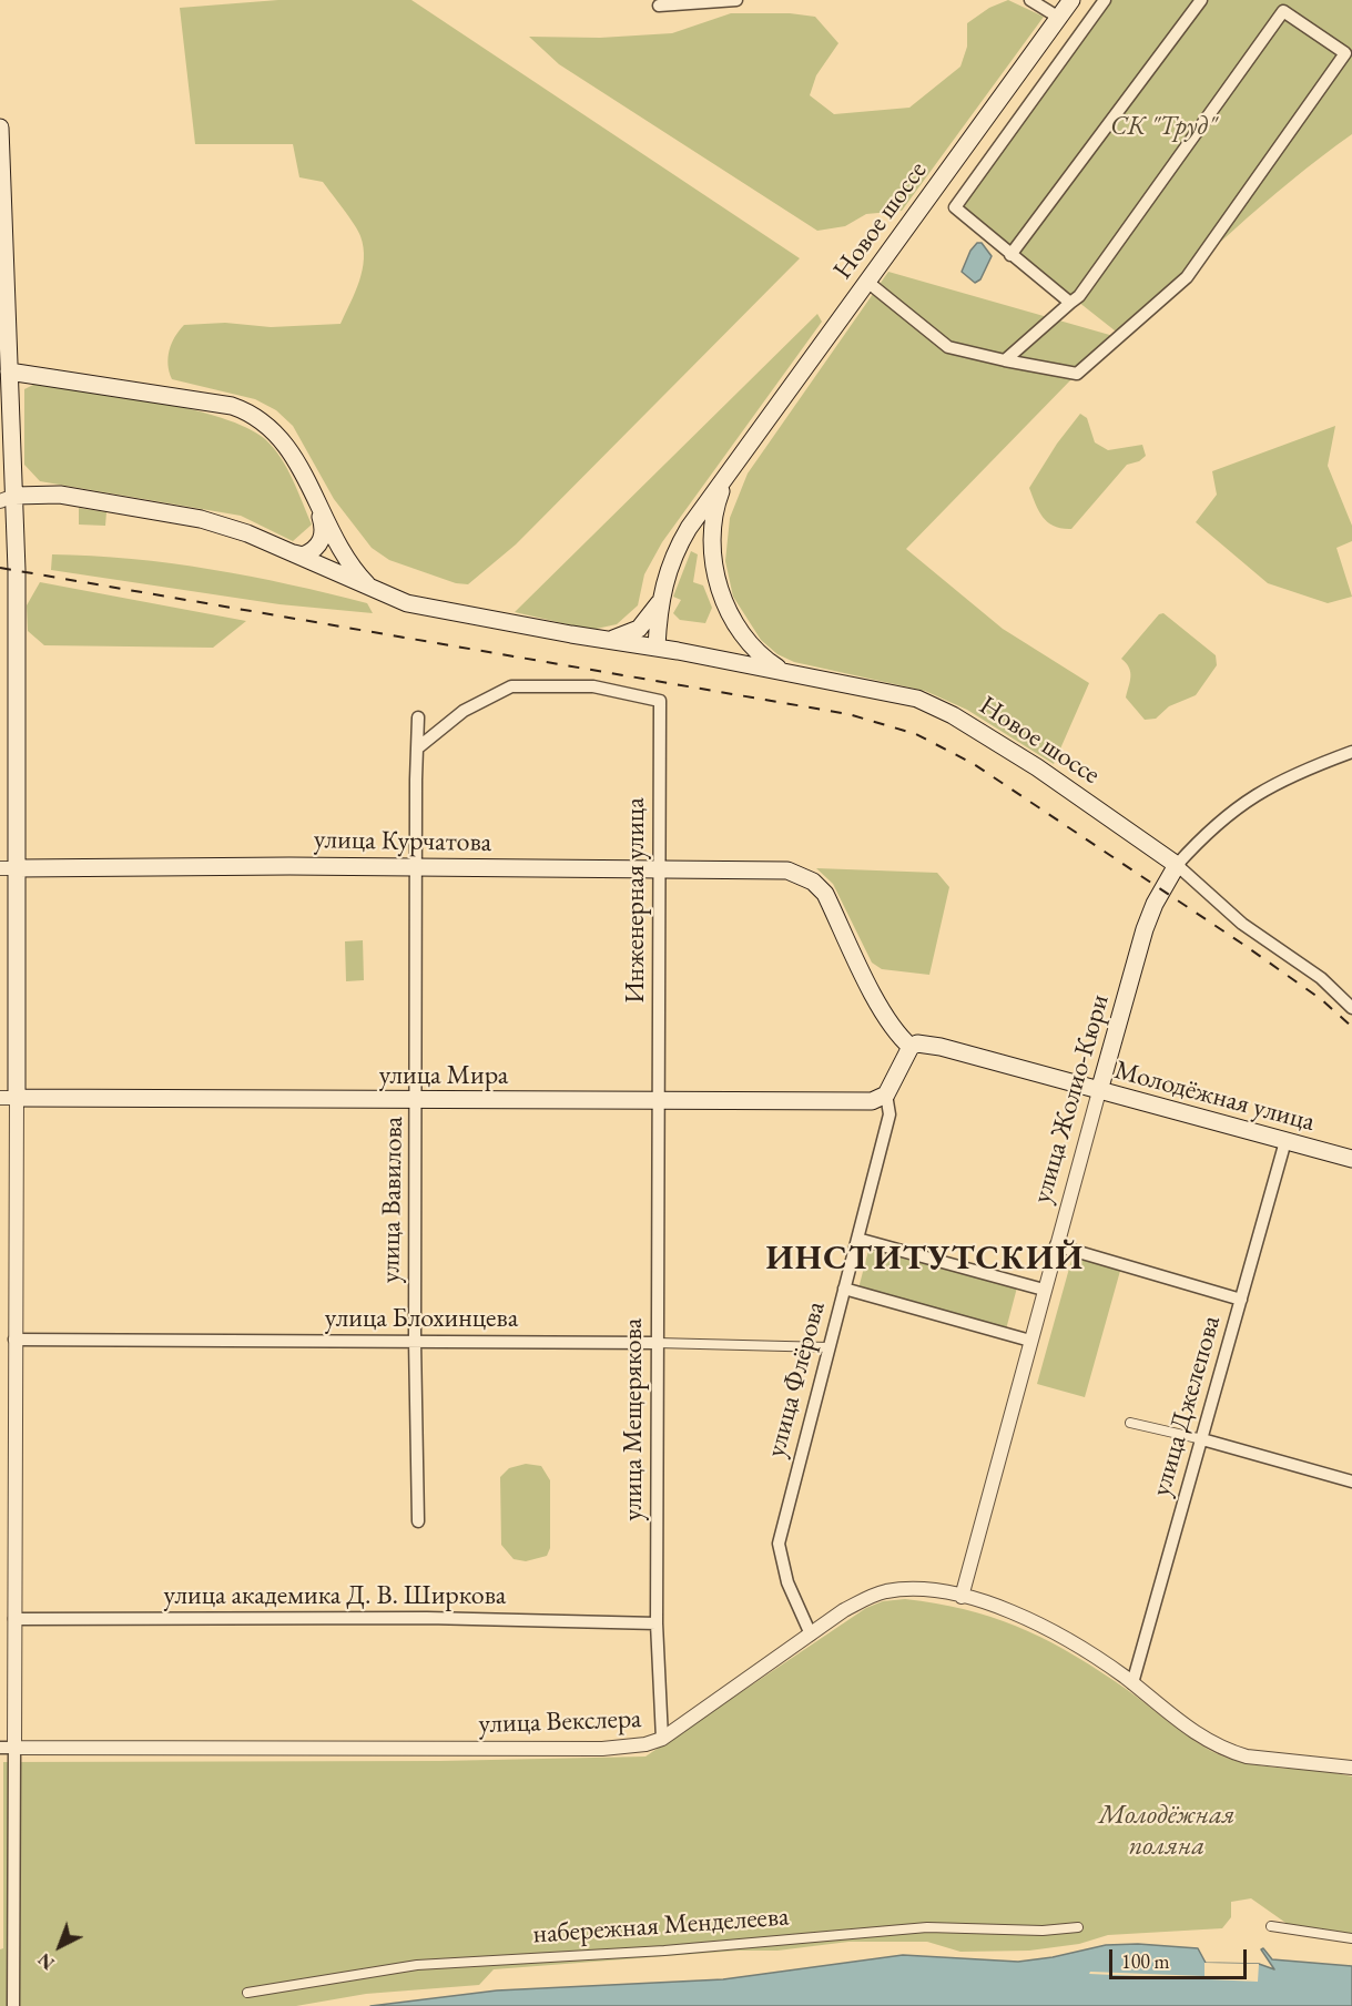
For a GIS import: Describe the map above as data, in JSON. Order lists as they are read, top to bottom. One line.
{"streets":{"main road":["Новое шоссе","улица Курчатова","улица Мира","Молодёжная улица","улица Жолио-Кюри"],"street":["Инженерная улица","улица Вавилова","улица Блохинцева","улица Флёрова","улица Джелепова","улица Мещерякова","улица академика Д. В. Ширкова","улица Векслера","набережная Менделеева"]},"crossings":[["Новое шоссе","улица Жолио-Кюри"],["улица Курчатова","Инженерная улица"],["улица Курчатова","Молодёжная улица"],["улица Курчатова","улица Вавилова"],["Инженерная улица","улица Мира"],["Инженерная улица","улица Вавилова"],["Инженерная улица","улица Мещерякова"],["улица Мира","улица Вавилова"],["улица Мира","улица Флёрова"],["улица Мира","улица Мещерякова"],["Молодёжная улица","улица Жолио-Кюри"],["Молодёжная улица","улица Джелепова"],["улица Жолио-Кюри","улица Векслера"],["улица Вавилова","улица Блохинцева"],["улица Блохинцева","улица Флёрова"],["улица Блохинцева","улица Мещерякова"],["улица Флёрова","улица Векслера"],["улица Джелепова","улица Векслера"],["улица Мещерякова","улица академика Д. В. Ширкова"],["улица Мещерякова","улица Векслера"]],"districts":["ИНСТИТУТСКИЙ"],"parks":["СК \"Труд\"","Молодёжная поляна"],"scale_bar":"100 m","north":"bottom left"}
